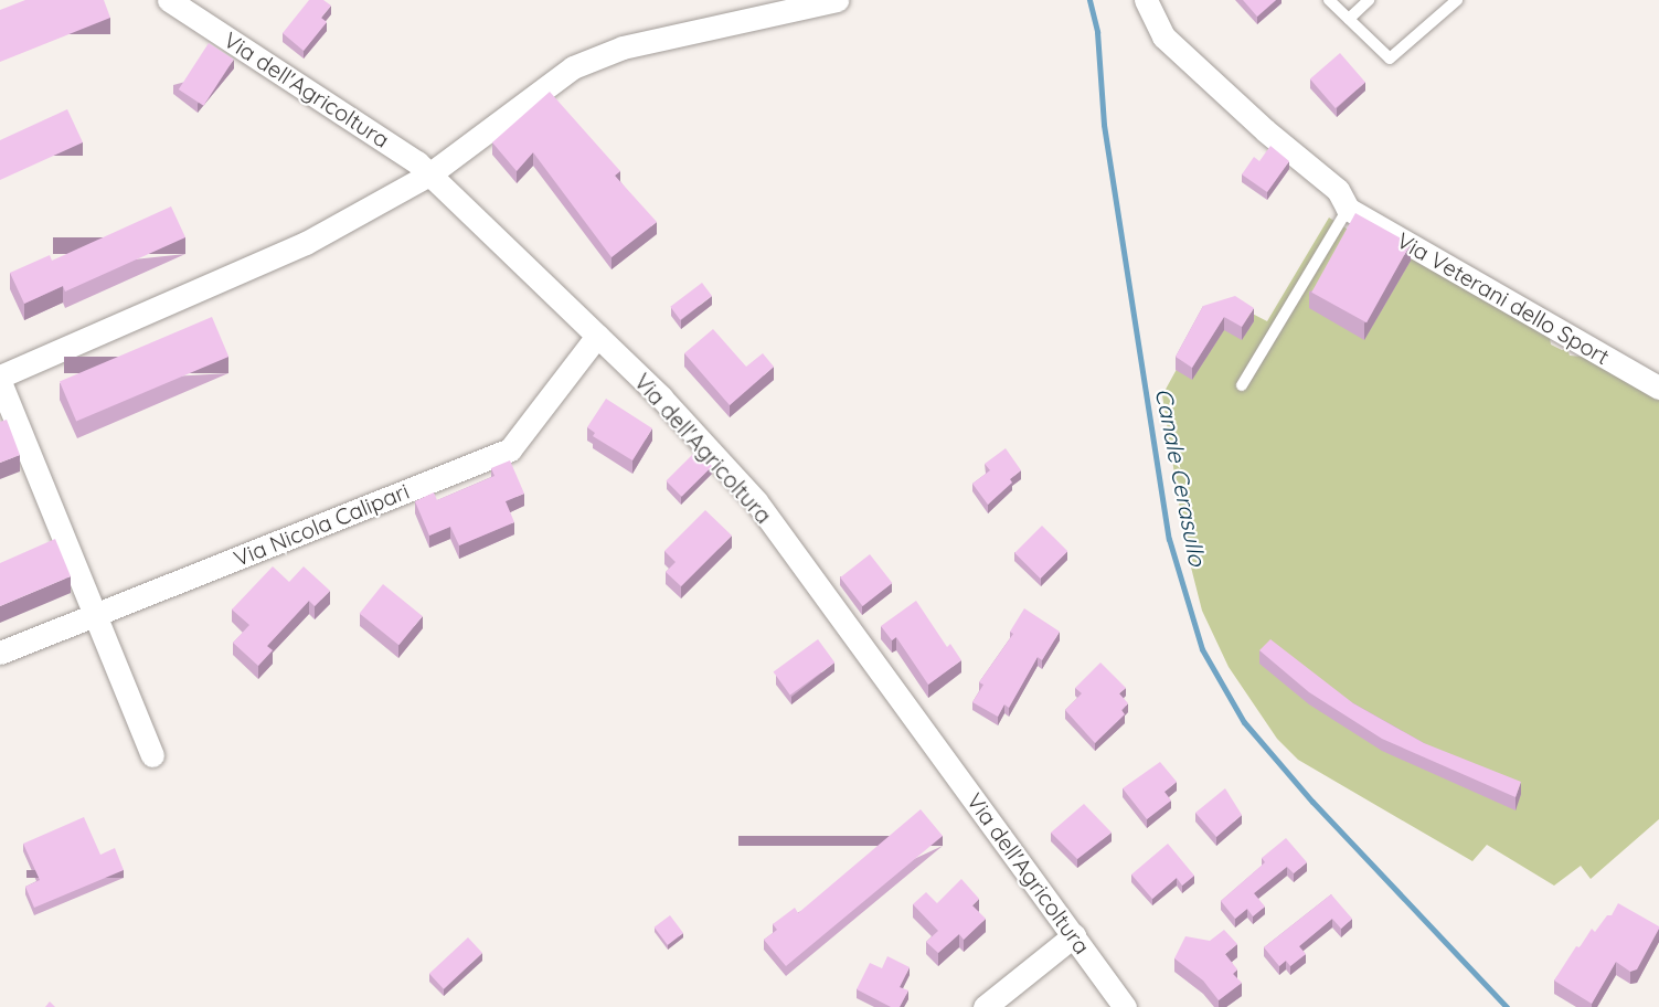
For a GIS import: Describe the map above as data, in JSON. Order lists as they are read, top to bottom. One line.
{"streets":{"street":["Via dell'Agricoltura","Via Veterani dello Sport","Via Nicola Calipari"]},"crossings":[["Via dell'Agricoltura","Via Nicola Calipari"]],"water":["Canale Cerasullo"]}
